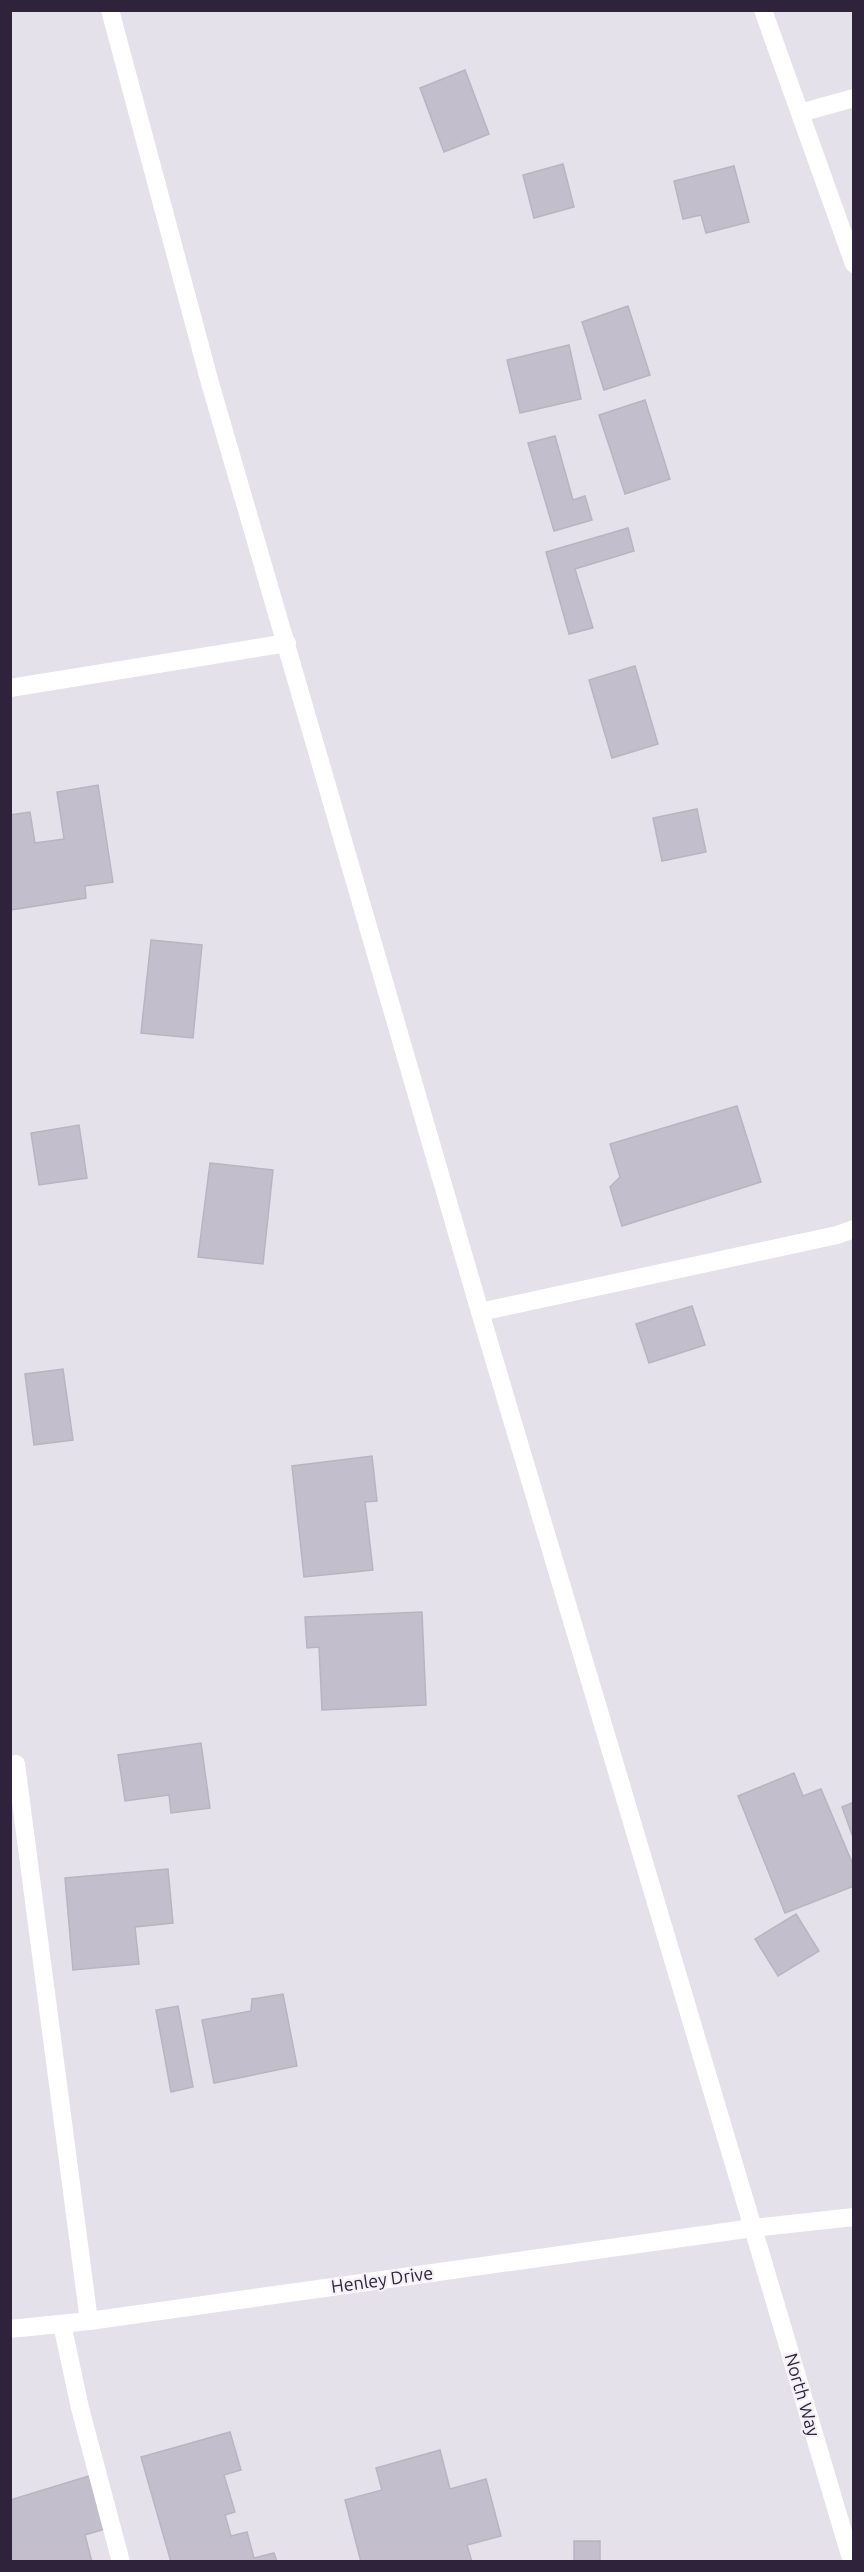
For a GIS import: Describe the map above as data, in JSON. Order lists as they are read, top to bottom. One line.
{"streets":{"street":["Henley Drive","North Way"]},"crossings":[["Henley Drive","North Way"]]}
